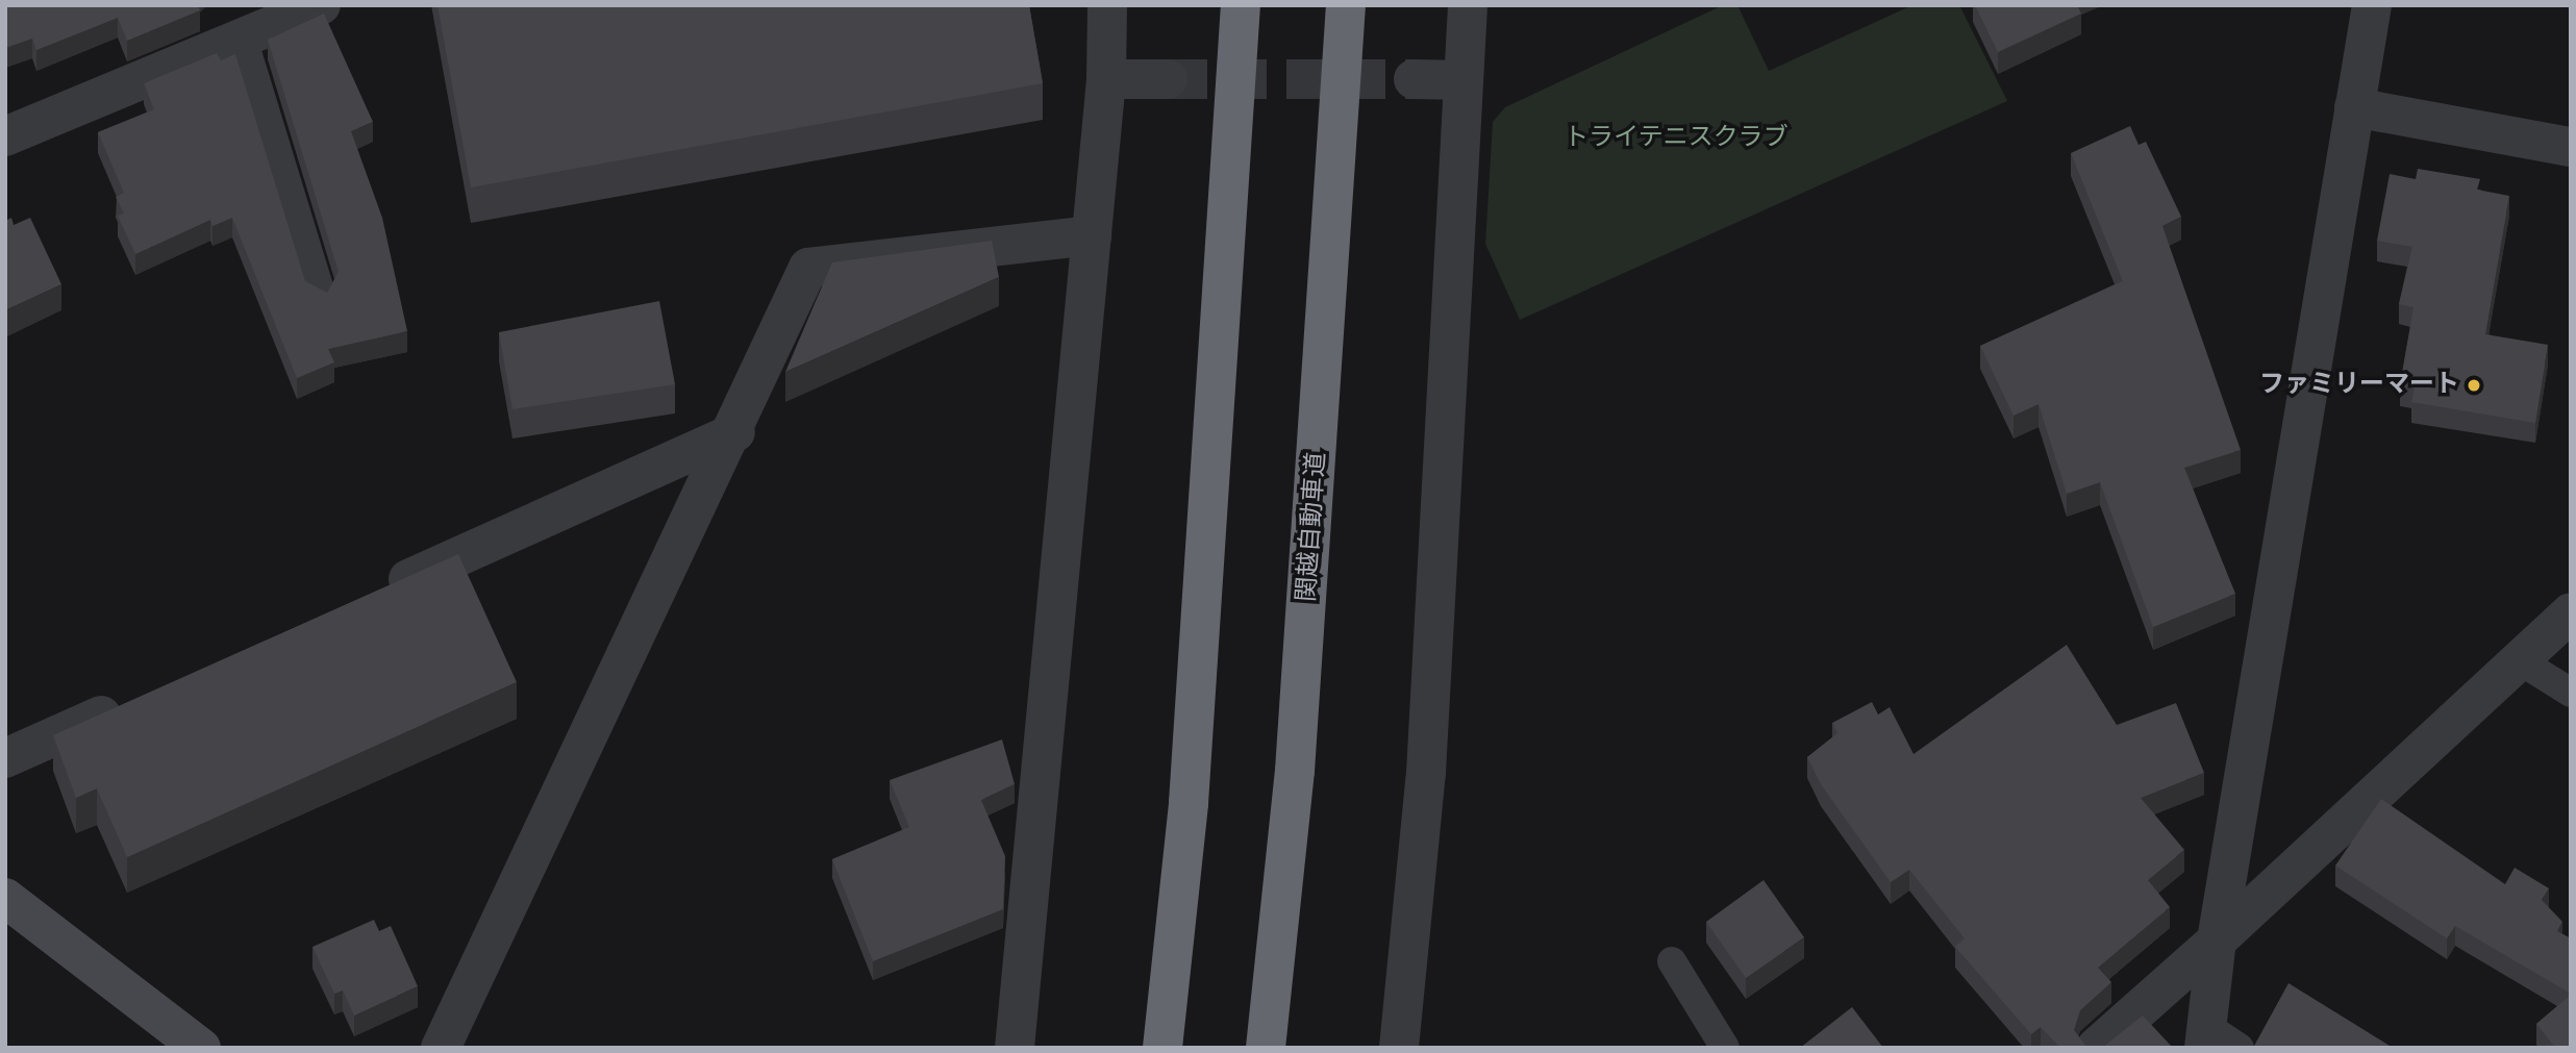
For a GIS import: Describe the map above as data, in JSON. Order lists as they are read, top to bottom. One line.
{"streets":{"highway":["関越自動車道"]},"parks":["トライテニスクラブ"],"places":["ファミリーマート"]}
